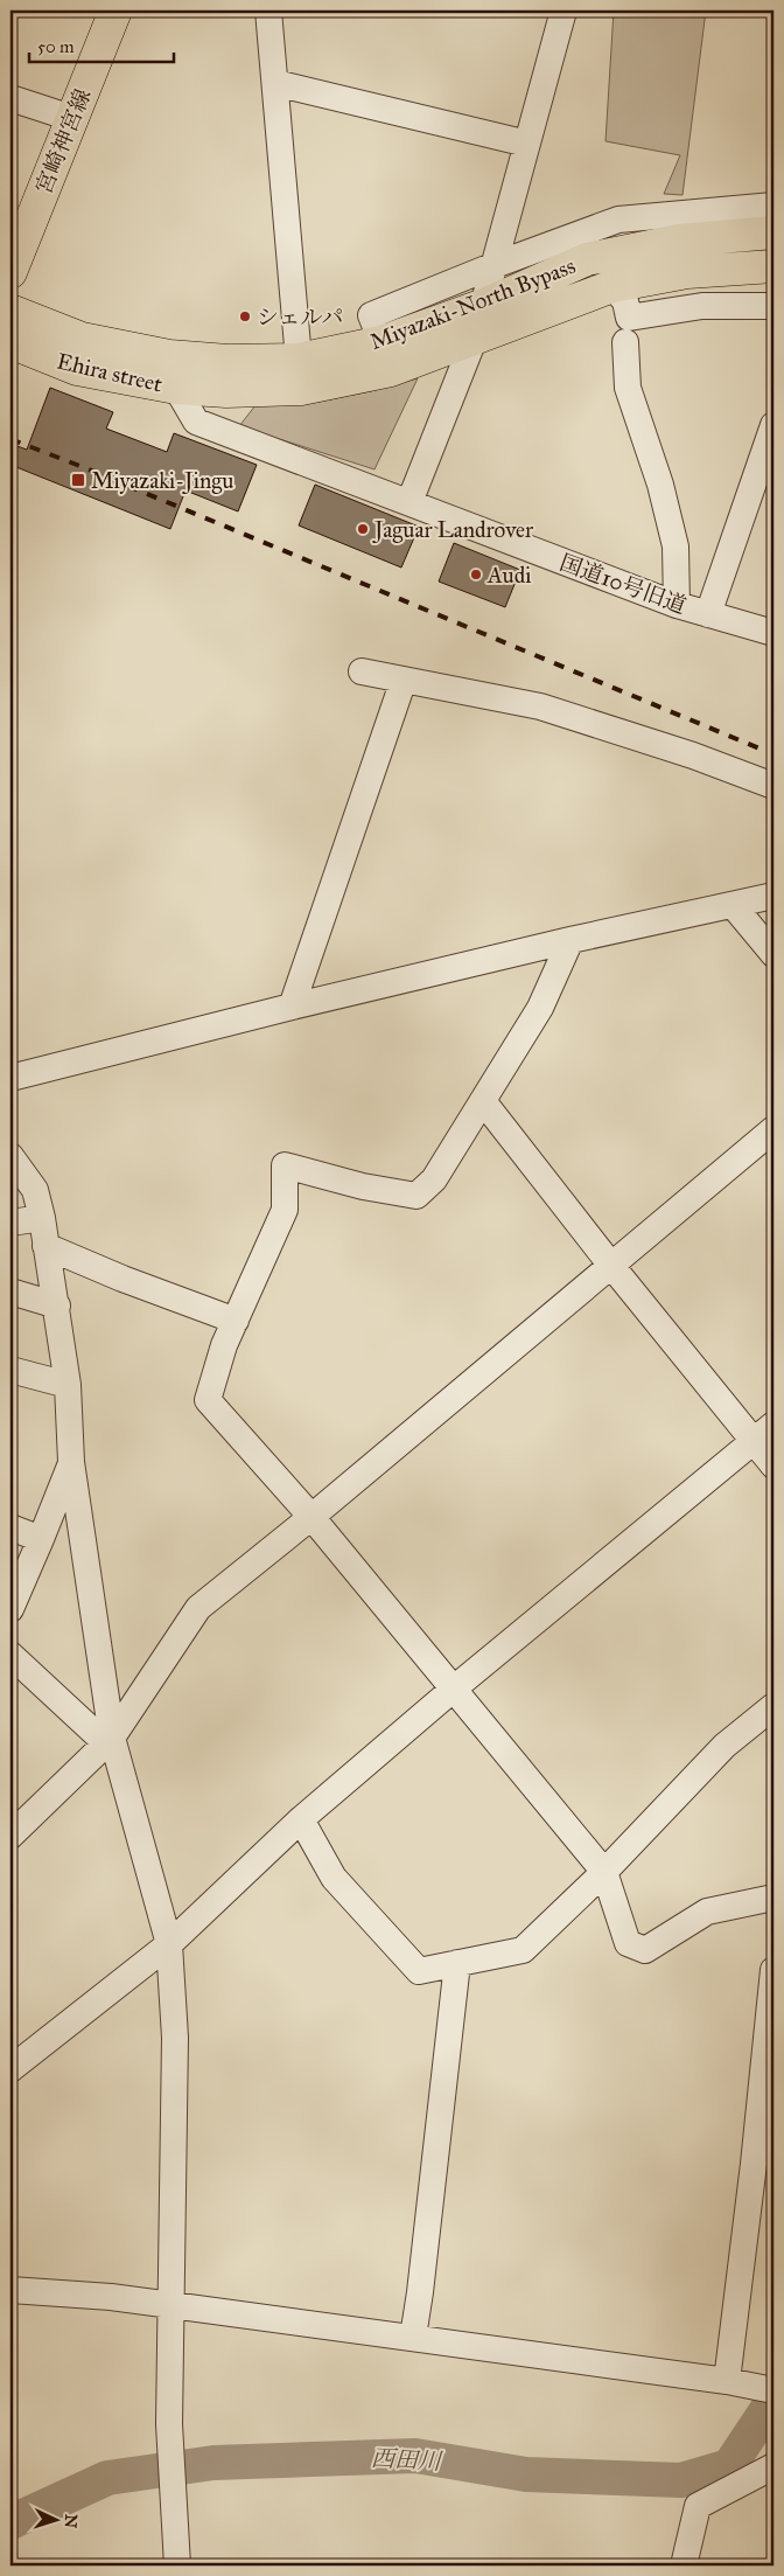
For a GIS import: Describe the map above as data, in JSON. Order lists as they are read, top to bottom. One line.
{"streets":{"main road":["宮崎神宮線","Miyazaki-North Bypass","Ehira street"],"street":["国道10号旧道"]},"crossings":[["Miyazaki-North Bypass","Ehira street"],["Miyazaki-North Bypass","国道10号旧道"],["Ehira street","国道10号旧道"]],"water":["西田川"],"places":{"other":["シェルパ","Jaguar Landrover","Audi"],"transit":["Miyazaki-Jingu"]},"scale_bar":"50 m","north":"right"}
